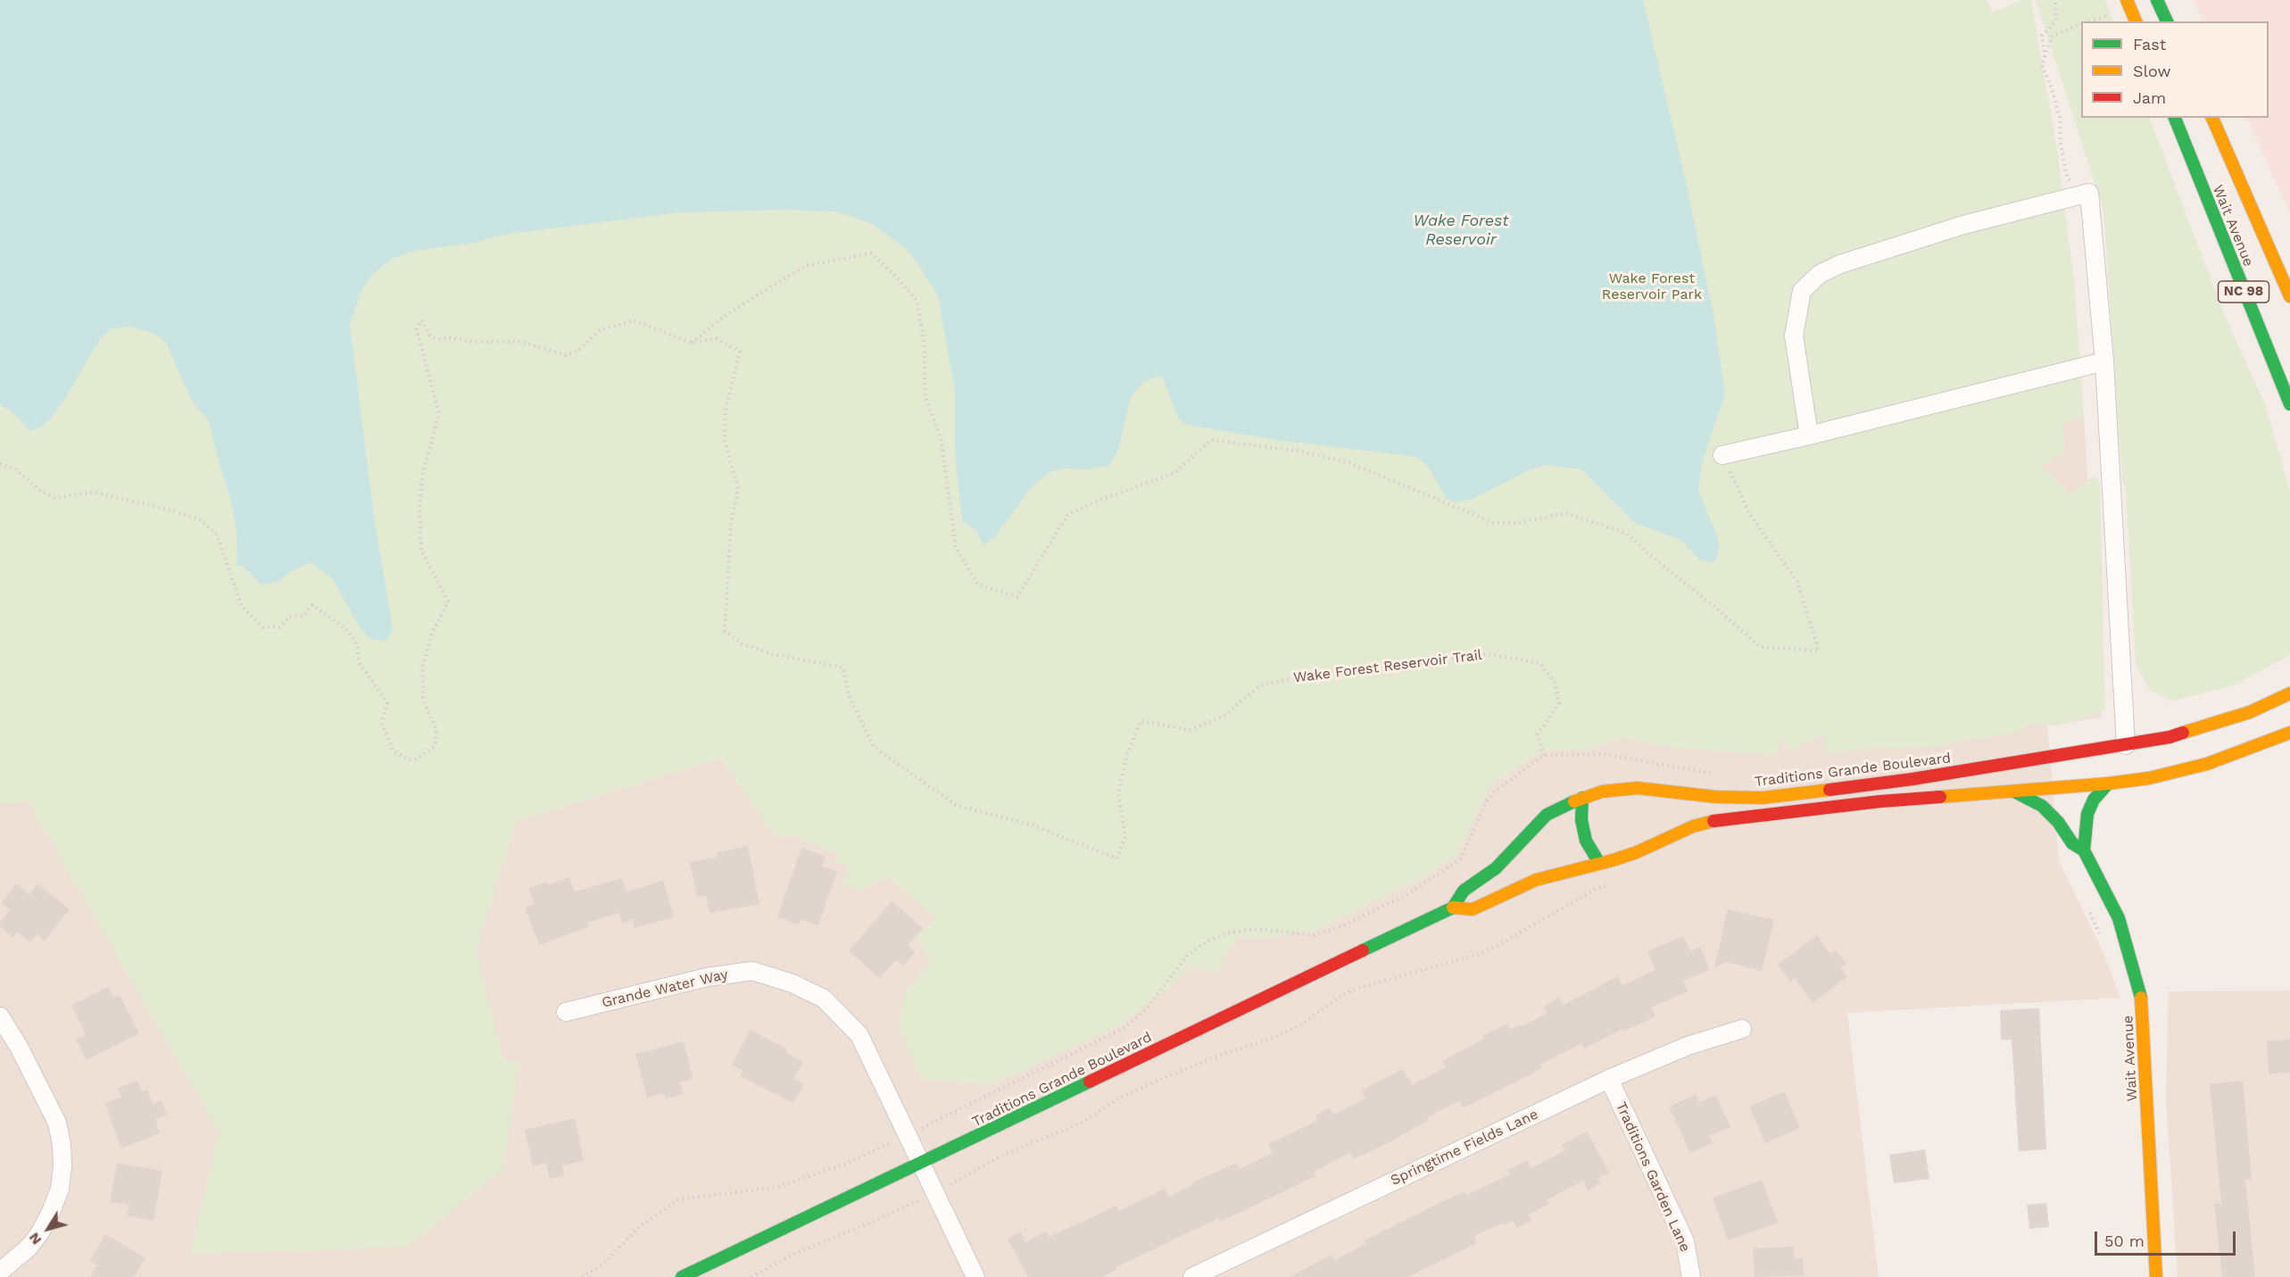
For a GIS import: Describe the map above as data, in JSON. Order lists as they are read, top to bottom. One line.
{"streets":{"main road":["Wait Avenue","NC 98","Traditions Grande Boulevard"],"street":["Grande Water Way","Springtime Fields Lane","Traditions Garden Lane"],"path":["Wake Forest Reservoir Trail"]},"crossings":[["Traditions Grande Boulevard","Grande Water Way"],["Springtime Fields Lane","Traditions Garden Lane"]],"water":["Wake Forest Reservoir"],"parks":["Wake Forest Reservoir Park"],"legend":["Fast","Slow","Jam"],"scale_bar":"50 m","north":"bottom left"}
